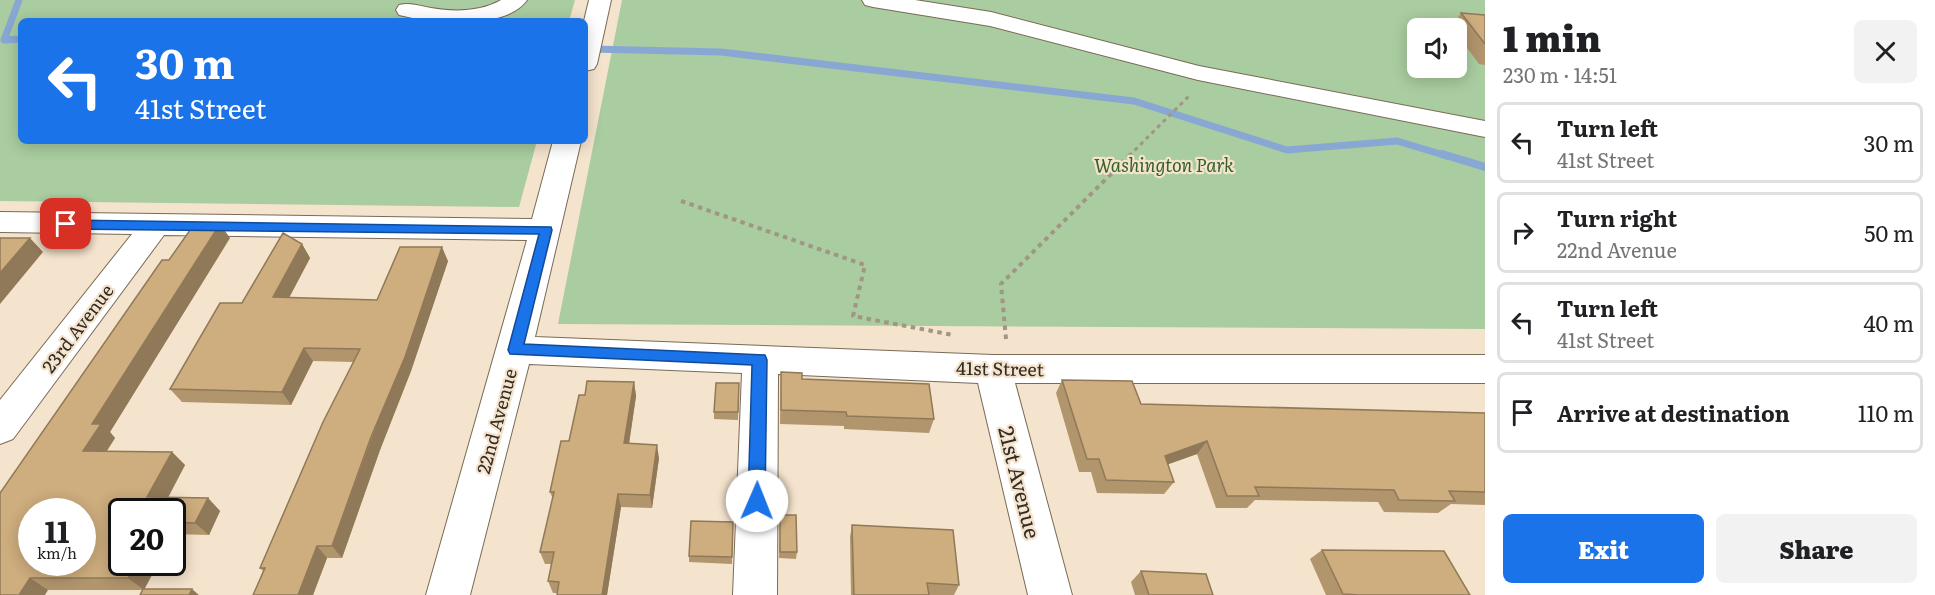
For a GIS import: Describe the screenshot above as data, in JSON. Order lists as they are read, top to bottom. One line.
{"streets":{"street":["23rd Avenue","41st Street","22nd Avenue","21st Avenue"]},"crossings":[["41st Street","22nd Avenue"],["41st Street","21st Avenue"]],"parks":["Washington Park"],"page":{"heading":["1 min","230 m · 14:51"],"turn":["30 m","41st Street"],"list":[{"name":"Turn left","note":"41st Street","value":"30 m"},{"name":"Turn right","note":"22nd Avenue","value":"50 m"},{"name":"Turn left","note":"41st Street","value":"40 m"},{"name":"Arrive at destination","value":"110 m"}],"speed":"11 km/h","limit":"20","buttons":["Exit","Share"]}}
